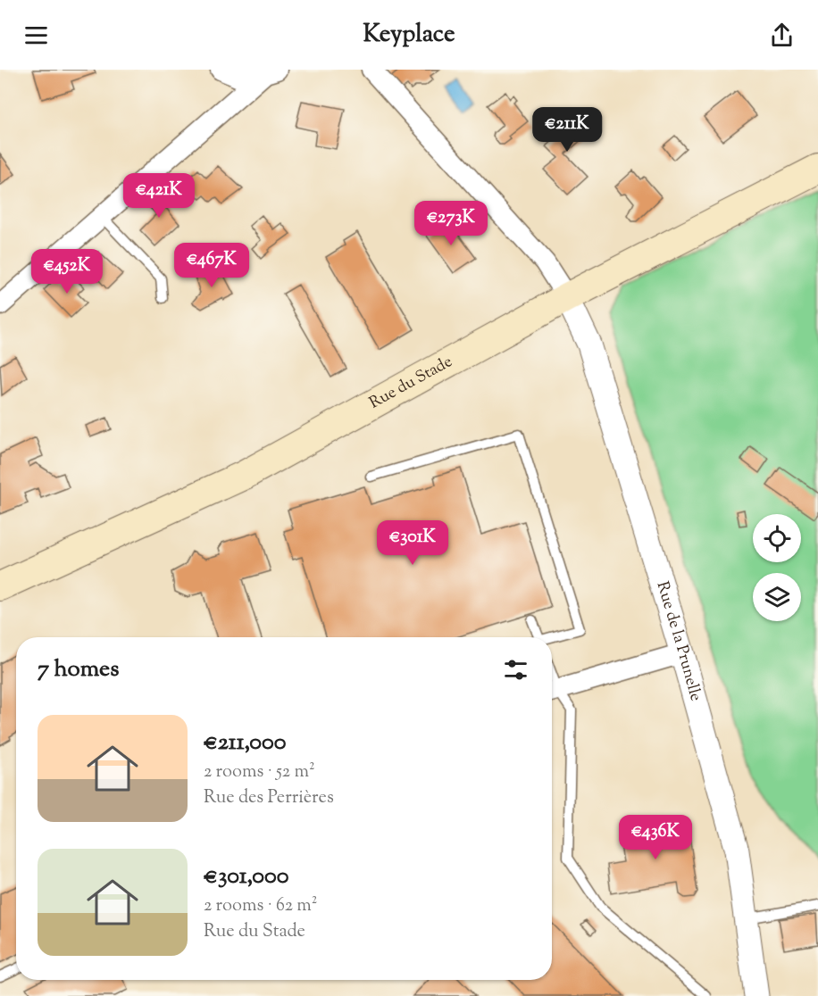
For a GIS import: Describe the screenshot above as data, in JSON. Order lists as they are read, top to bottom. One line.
{"streets":{"main road":["Rue du Stade"],"street":["Rue de la Prunelle"]},"crossings":[["Rue du Stade","Rue de la Prunelle"]],"page":{"header":"Keyplace","price":["€211K","€421K","€273K","€467K","€452K","€301K","€436K"],"heading":"7 homes","list":[{"name":"€211,000","note":"2 rooms · 52 m² · Rue des Perrières"},{"name":"€301,000","note":"2 rooms · 62 m² · Rue du Stade"}]}}
